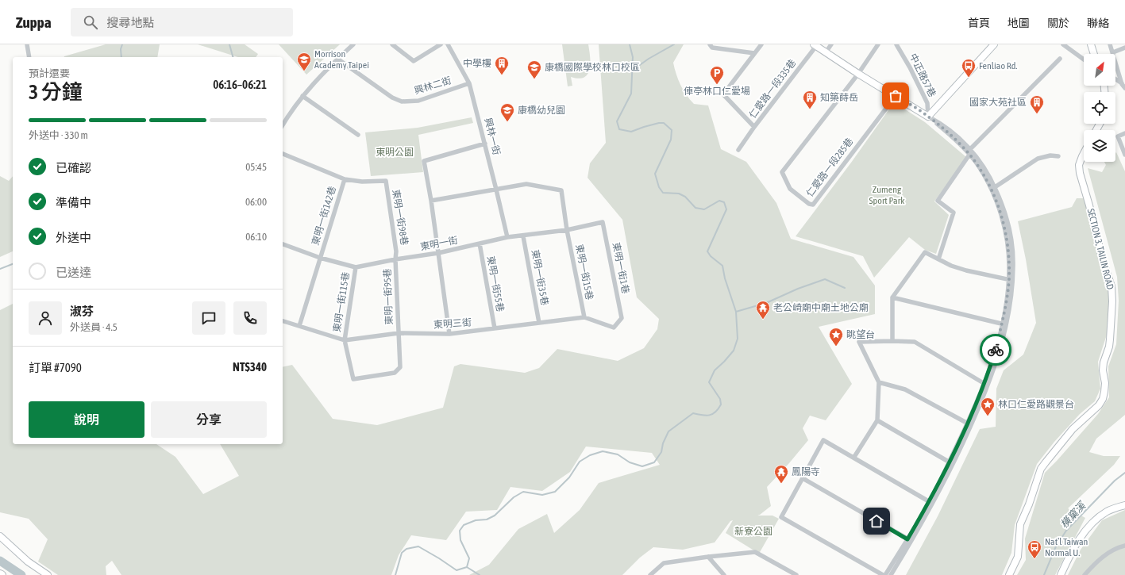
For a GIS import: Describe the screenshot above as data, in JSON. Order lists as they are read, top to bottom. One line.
{"streets":{"main road":["SECTION 3, TAILIN ROAD"],"street":["中正路57巷","興林二街","仁愛路一段335巷","興林一街","仁愛路一段285巷","東明一街142巷","東明一街98巷","東明一街","東明一街1巷","東明一街15巷","東明一街35巷","東明一街55巷","東明一街95巷","東明一街115巷","東明三街"]},"crossings":[["興林二街","興林一街"],["興林一街","東明一街"],["興林一街","東明一街15巷"],["東明一街142巷","東明一街98巷"],["東明一街142巷","東明一街"],["東明一街142巷","東明三街"],["東明一街98巷","東明一街"],["東明一街98巷","東明一街95巷"],["東明一街","東明一街1巷"],["東明一街","東明一街15巷"],["東明一街","東明一街35巷"],["東明一街","東明一街55巷"],["東明一街","東明一街95巷"],["東明一街","東明一街115巷"],["東明一街1巷","東明三街"],["東明一街15巷","東明三街"],["東明一街35巷","東明三街"],["東明一街55巷","東明三街"],["東明一街95巷","東明一街115巷"],["東明一街95巷","東明三街"],["東明一街115巷","東明三街"]],"water":["橫窠溪"],"parks":["東明公園","Zumeng Sport Park","新寮公園"],"places":{"school or university":["Morrison Academy Taipei","康橋國際學校林口校區","康橋幼兒園"],"building":["中學樓","知築蒔岳","國家大苑社區"],"bus stop":["Fenliao Rd.","Nat’l Taiwan Normal U."],"parking":["俥亭林口仁愛場"],"temple":["老公崎廟中廟土地公廟","鳳陽寺"],"place":["眺望台","林口仁愛路觀景台"]},"north":"top right","page":{"header":"Zuppa","search":"搜尋地點","nav":["首頁","地圖","關於","聯絡"],"heading":["3 分鐘","預計還要","06:16–06:21"],"panel":["淑芬","外送員 · 4.5","訂單 #7090","NT$340"],"bar":"外送中 · 330 m","list":[["已確認","05:45"],["準備中","06:00"],["外送中","06:10"],"已送達"],"buttons":["說明","分享"]}}
